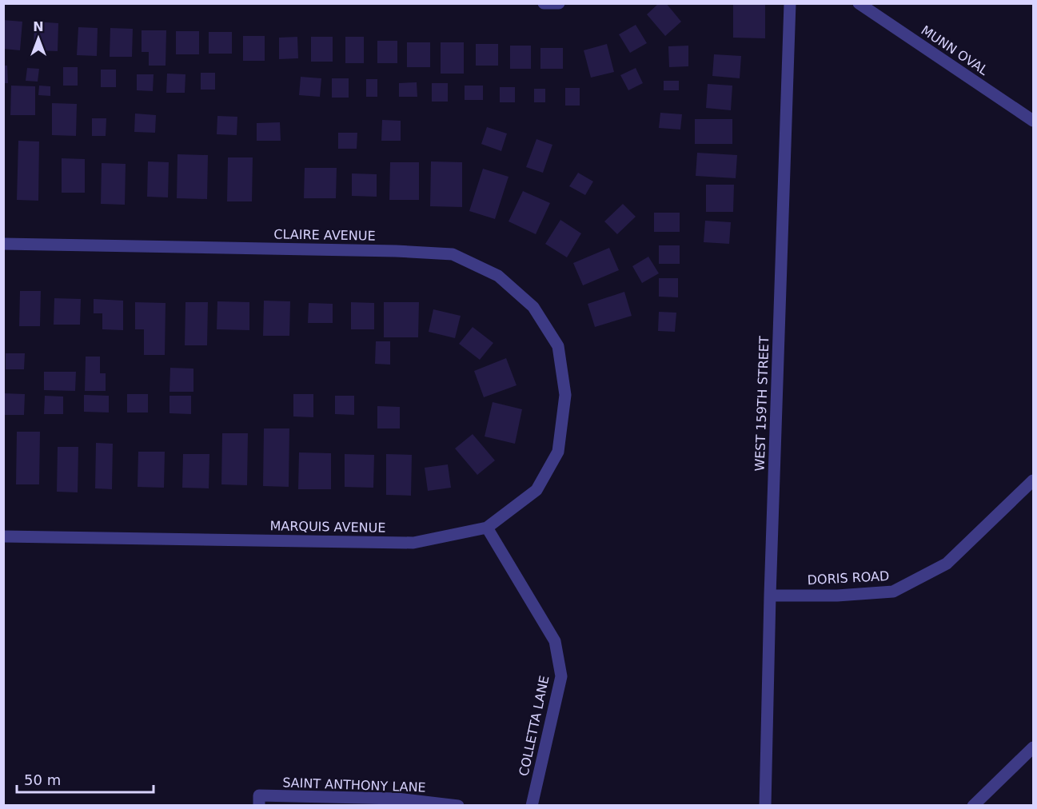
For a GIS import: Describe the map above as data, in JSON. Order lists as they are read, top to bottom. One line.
{"streets":{"street":["MUNN OVAL","CLAIRE AVENUE","WEST 159TH STREET","MARQUIS AVENUE","DORIS ROAD","COLLETTA LANE","SAINT ANTHONY LANE"]},"crossings":[["CLAIRE AVENUE","MARQUIS AVENUE"],["WEST 159TH STREET","DORIS ROAD"],["MARQUIS AVENUE","COLLETTA LANE"]],"scale_bar":"50 m","north":"top"}
